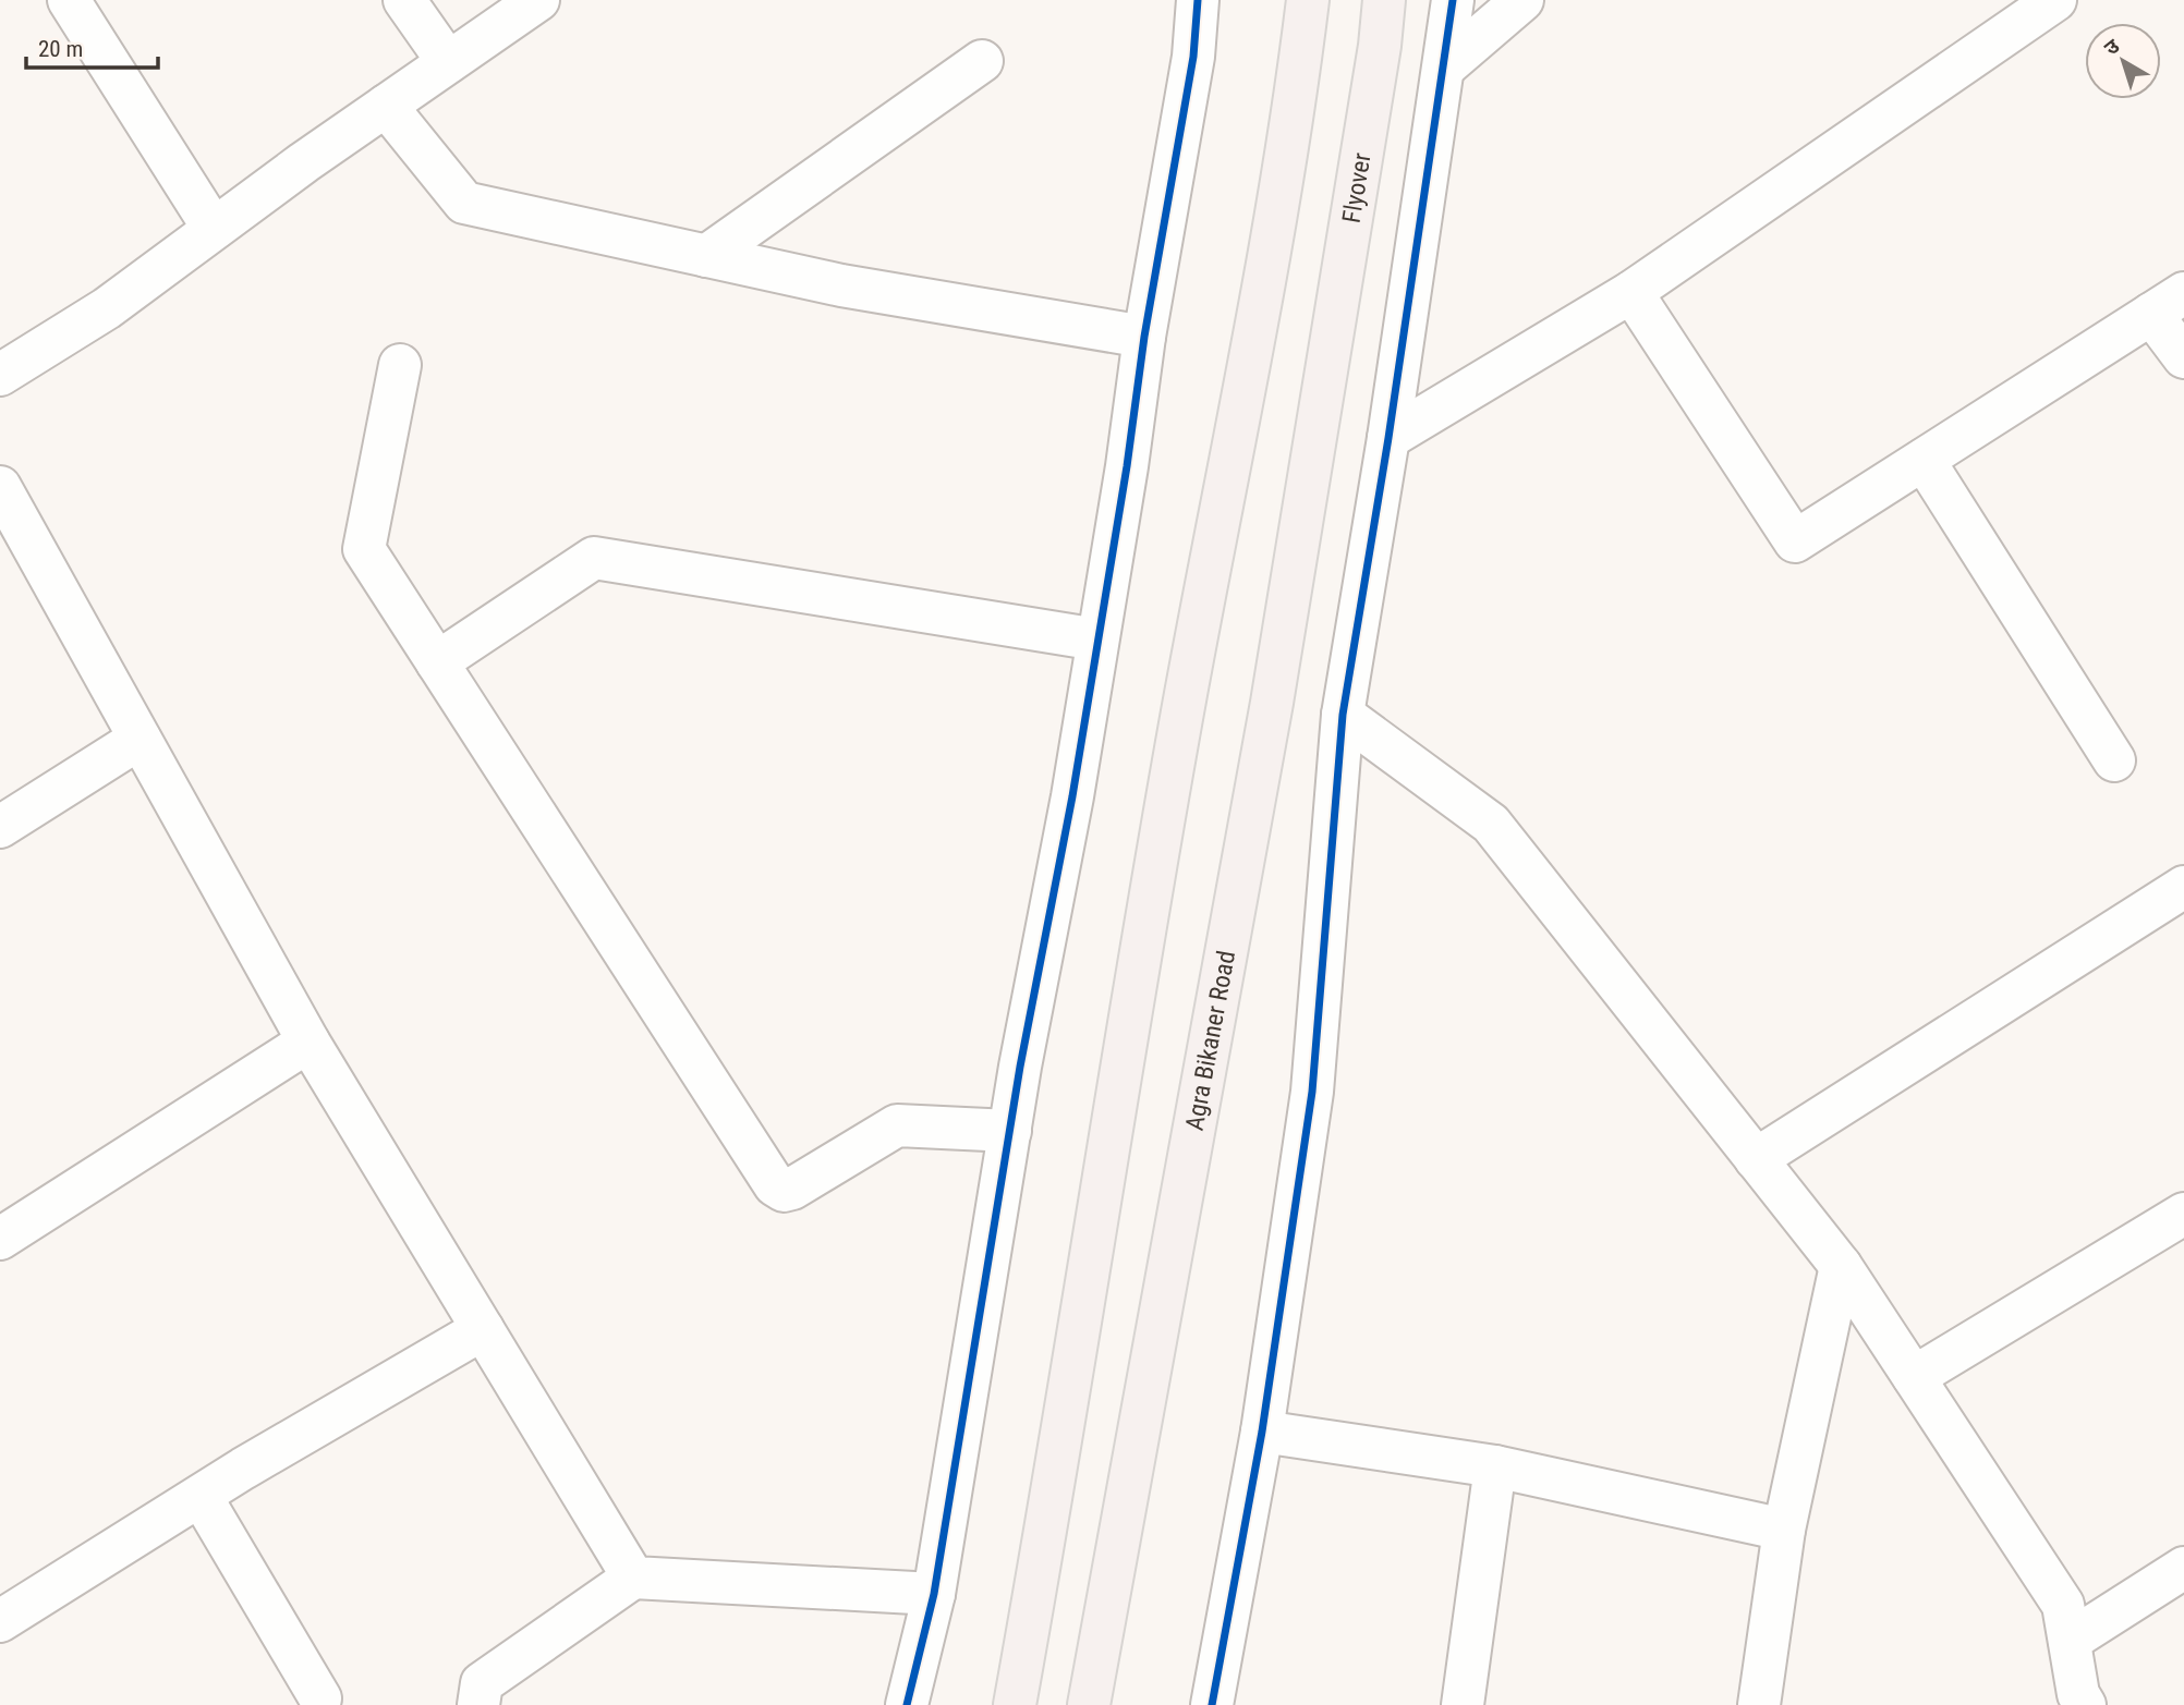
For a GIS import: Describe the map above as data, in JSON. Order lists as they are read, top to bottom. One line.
{"streets":{"highway":["Flyover","Agra Bikaner Road"]},"crossings":[["Flyover","Agra Bikaner Road"]],"scale_bar":"20 m","north":"top left"}
